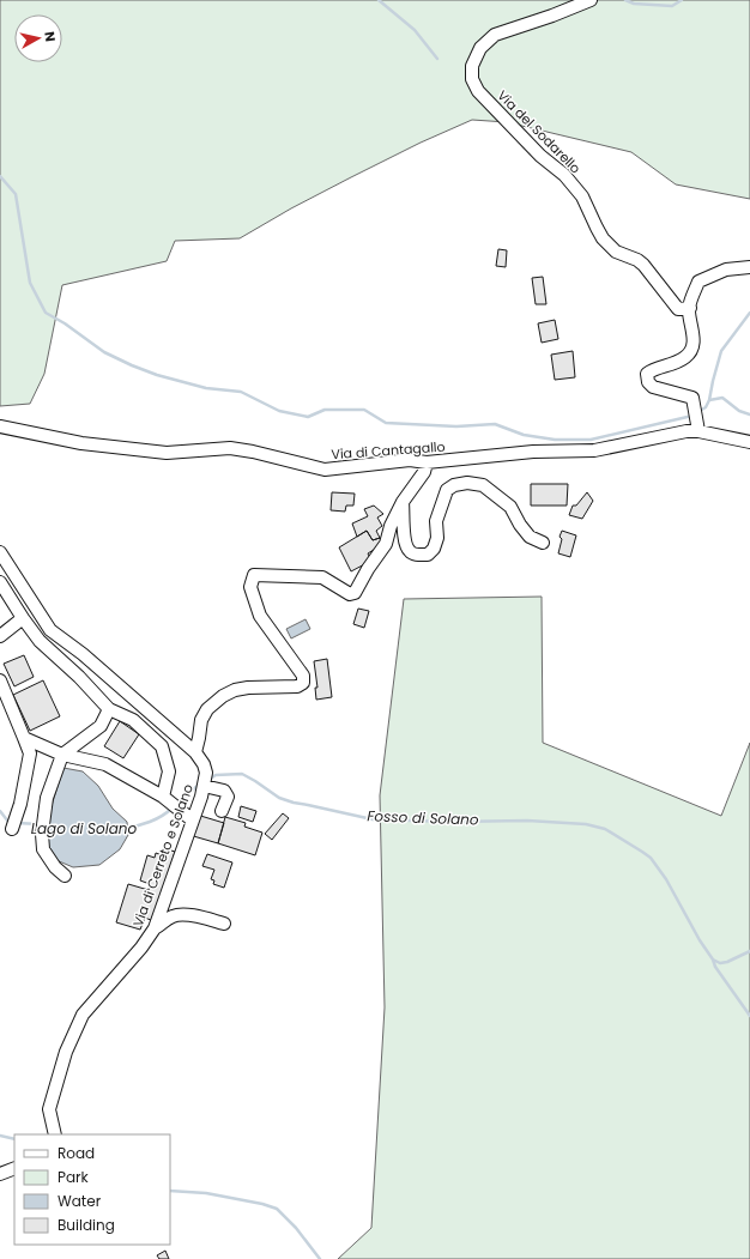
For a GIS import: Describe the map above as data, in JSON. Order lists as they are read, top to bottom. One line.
{"streets":{"street":["Via del Sodarello","Via di Cantagallo","Via di Cerreto e Solano"]},"water":["Fosso di Solano","Lago di Solano"],"legend":["Road","Park","Water","Building"],"north":"right"}
